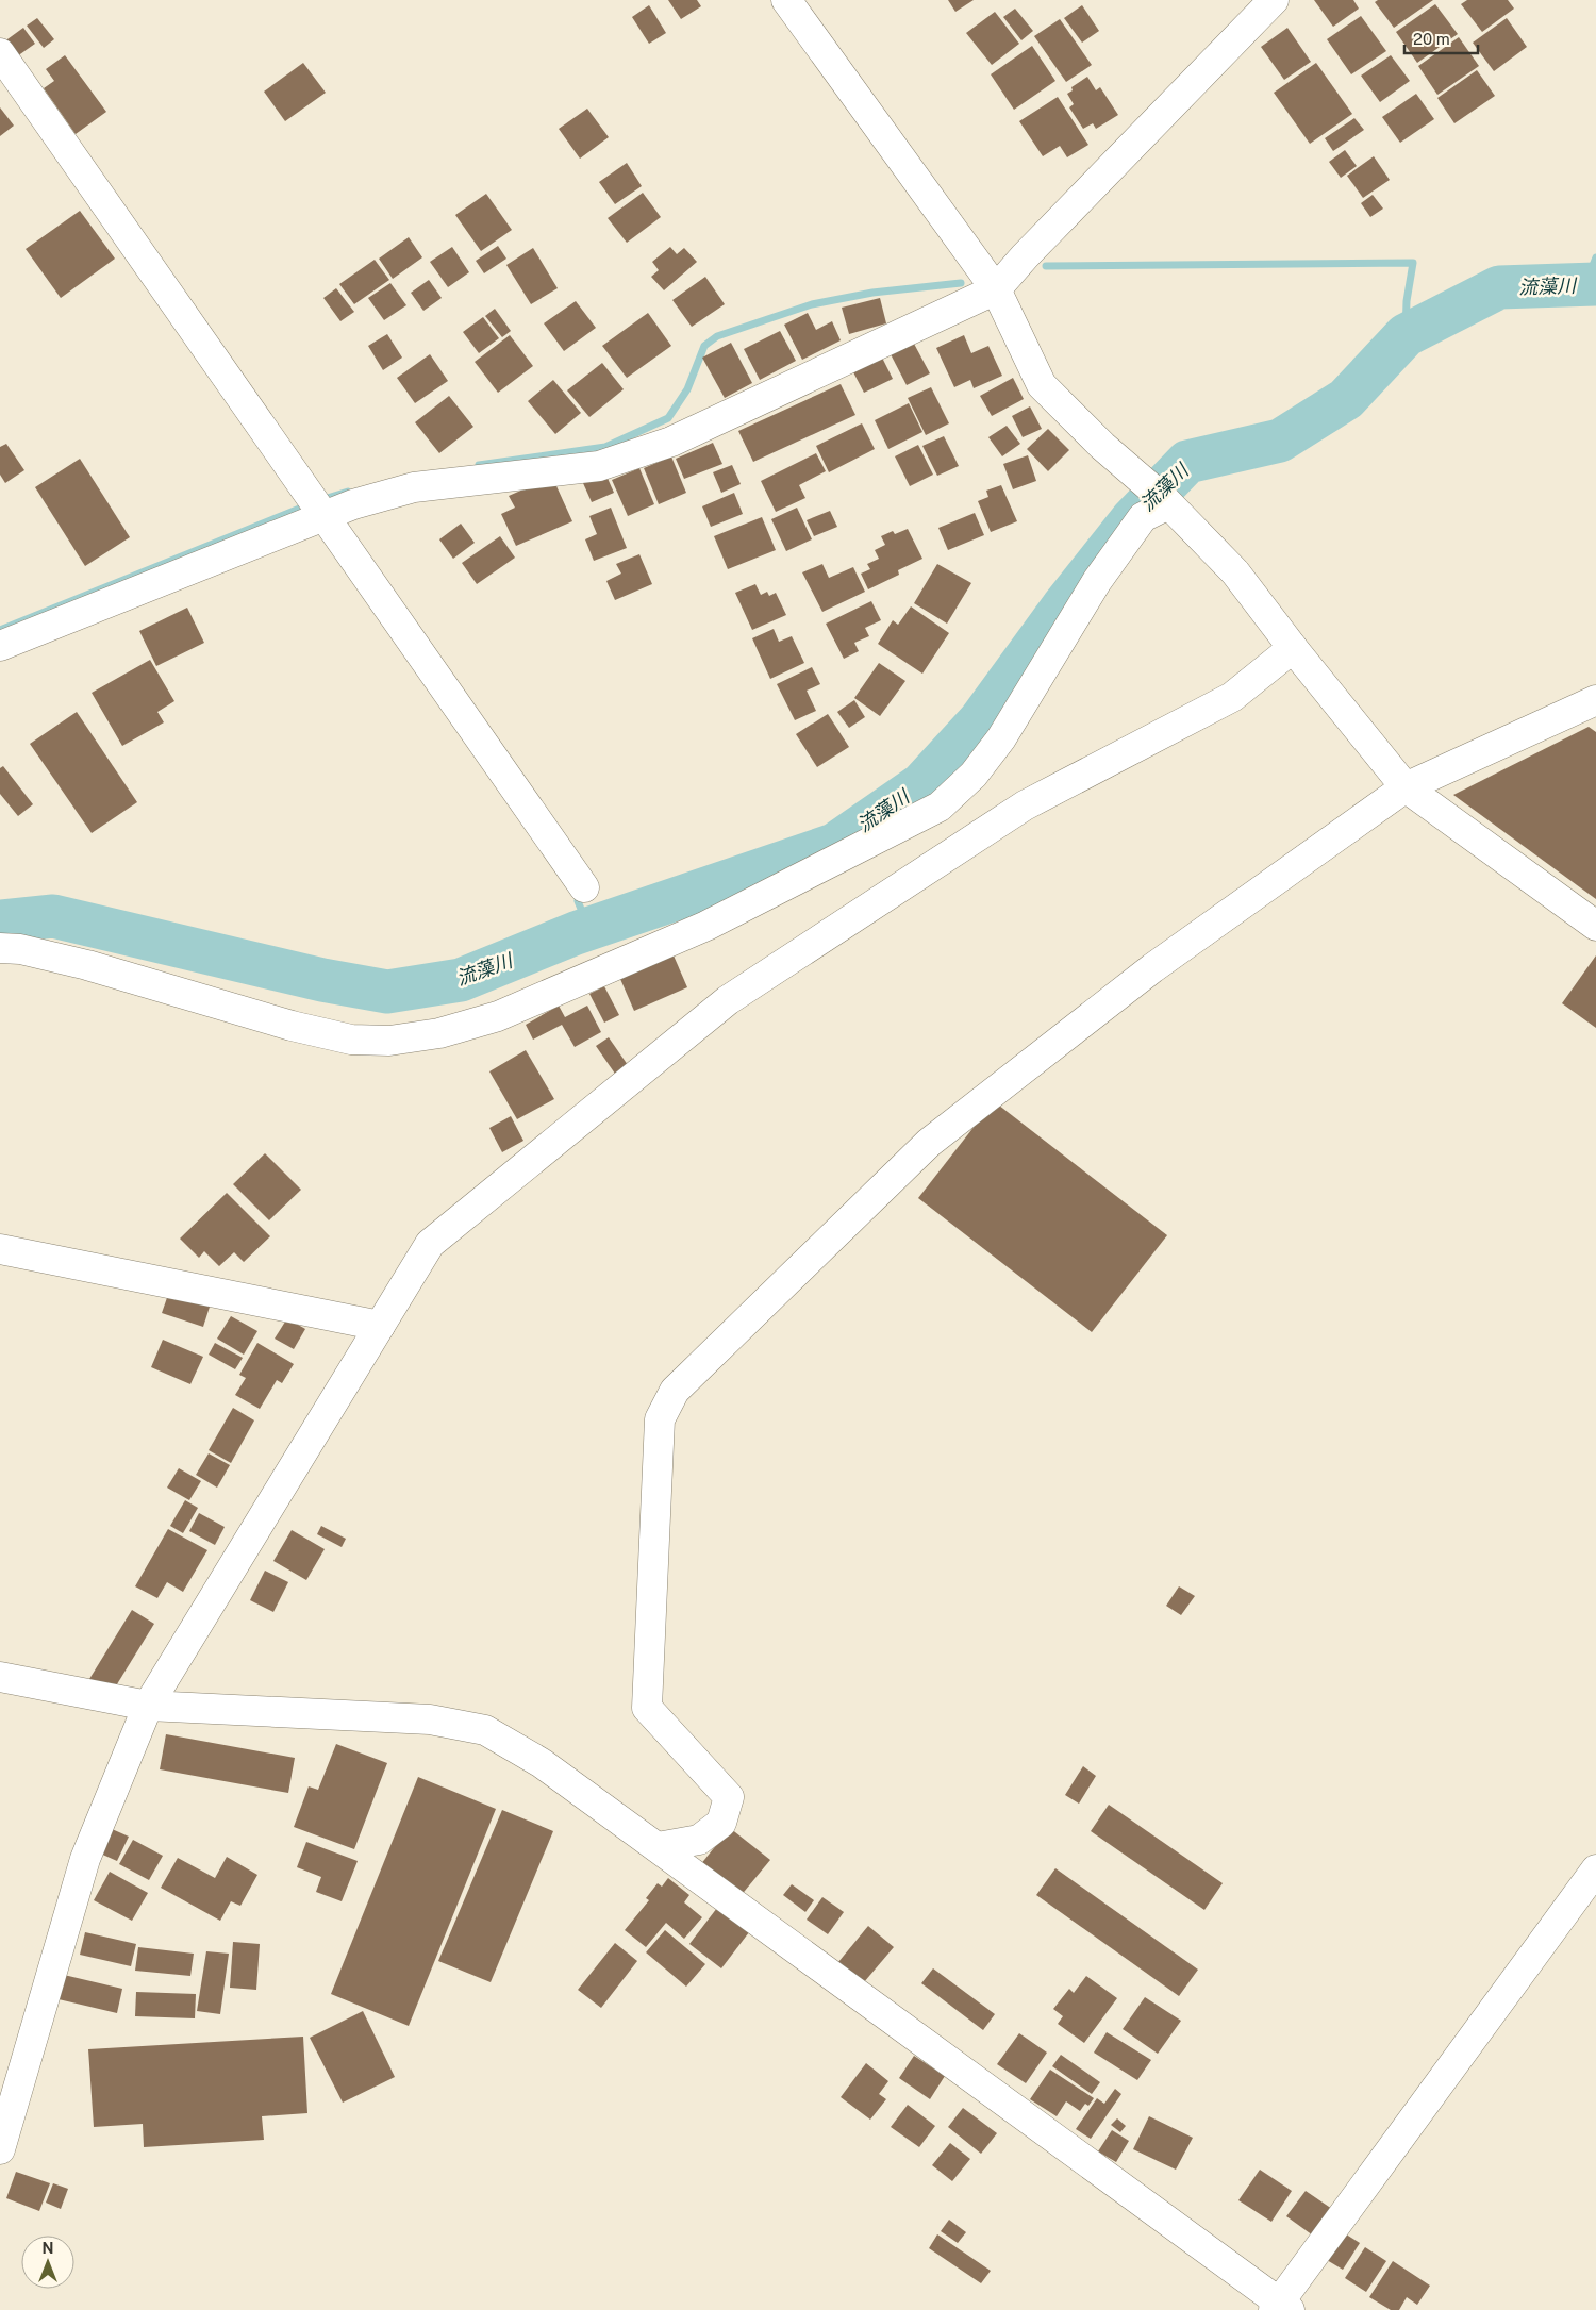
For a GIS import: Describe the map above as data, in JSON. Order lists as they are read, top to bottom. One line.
{"water":["流藻川"],"scale_bar":"20 m","north":"top"}
